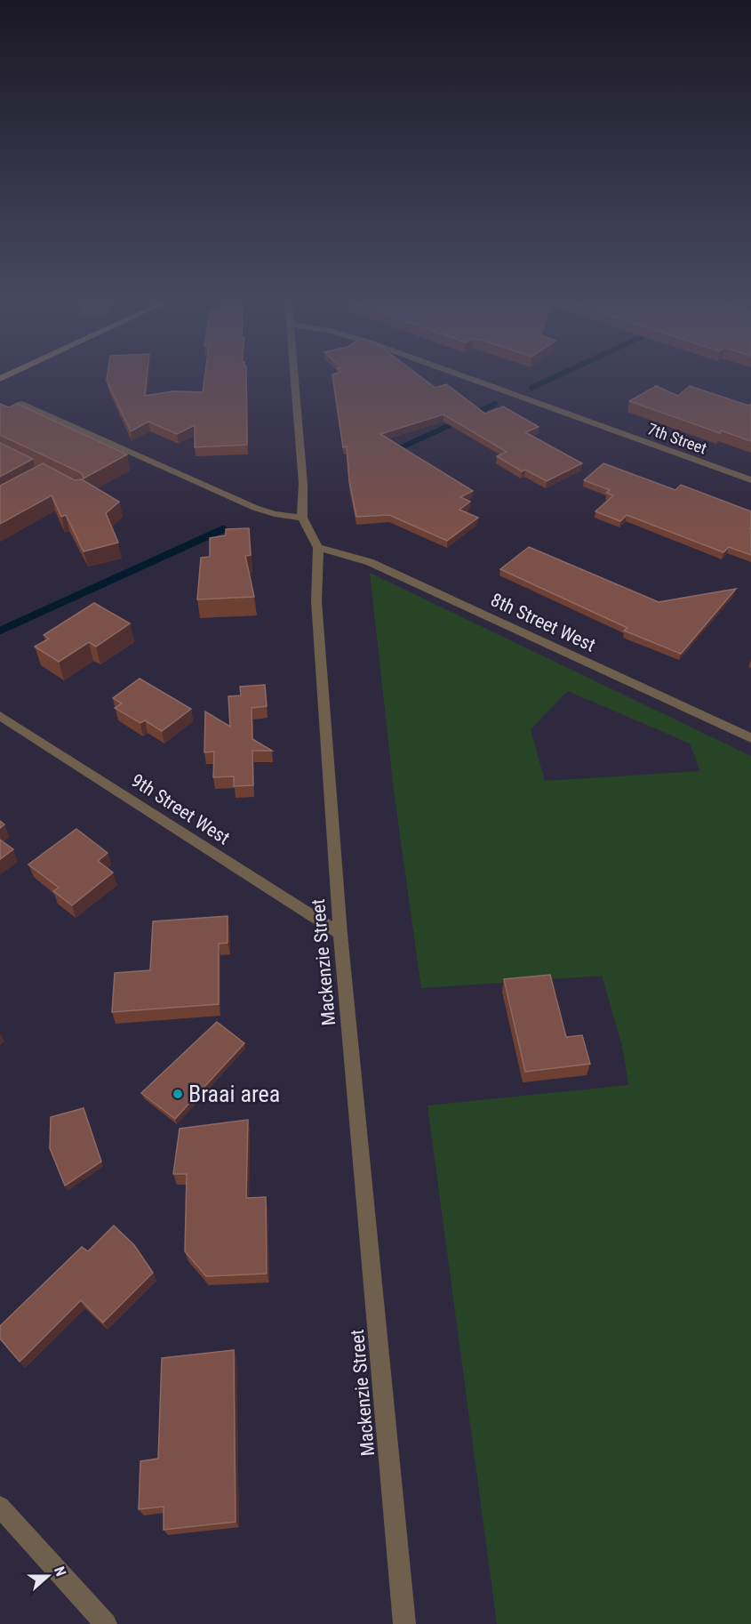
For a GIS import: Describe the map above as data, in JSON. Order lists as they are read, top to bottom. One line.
{"streets":{"street":["7th Street","8th Street West","9th Street West","Mackenzie Street"]},"crossings":[["8th Street West","Mackenzie Street"],["9th Street West","Mackenzie Street"]],"places":["Braai area"],"north":"right"}
